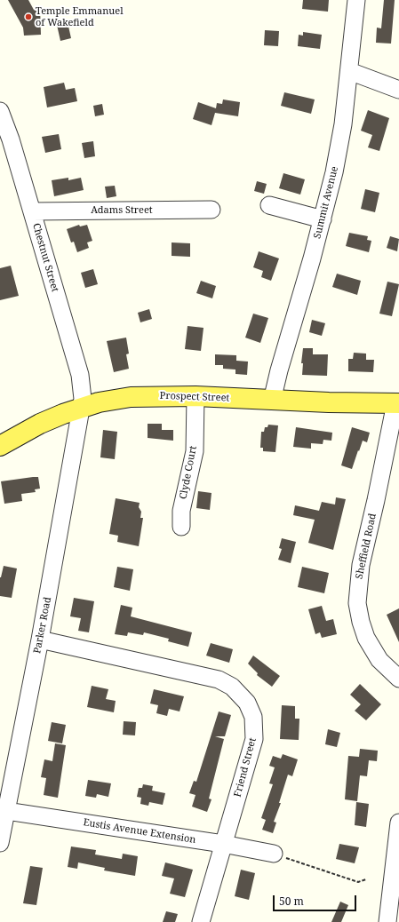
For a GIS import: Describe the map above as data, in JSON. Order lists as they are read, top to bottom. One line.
{"streets":{"main road":["Prospect Street"],"street":["Summit Avenue","Adams Street","Chestnut Street","Clyde Court","Sheffield Road","Parker Road","Friend Street","Eustis Avenue Extension"]},"crossings":[["Summit Avenue","Prospect Street"],["Adams Street","Chestnut Street"],["Chestnut Street","Prospect Street"],["Chestnut Street","Parker Road"],["Prospect Street","Clyde Court"],["Prospect Street","Sheffield Road"],["Prospect Street","Parker Road"],["Parker Road","Friend Street"],["Parker Road","Eustis Avenue Extension"],["Friend Street","Eustis Avenue Extension"]],"places":["Temple Emmanuel of Wakefield"],"scale_bar":"50 m"}
